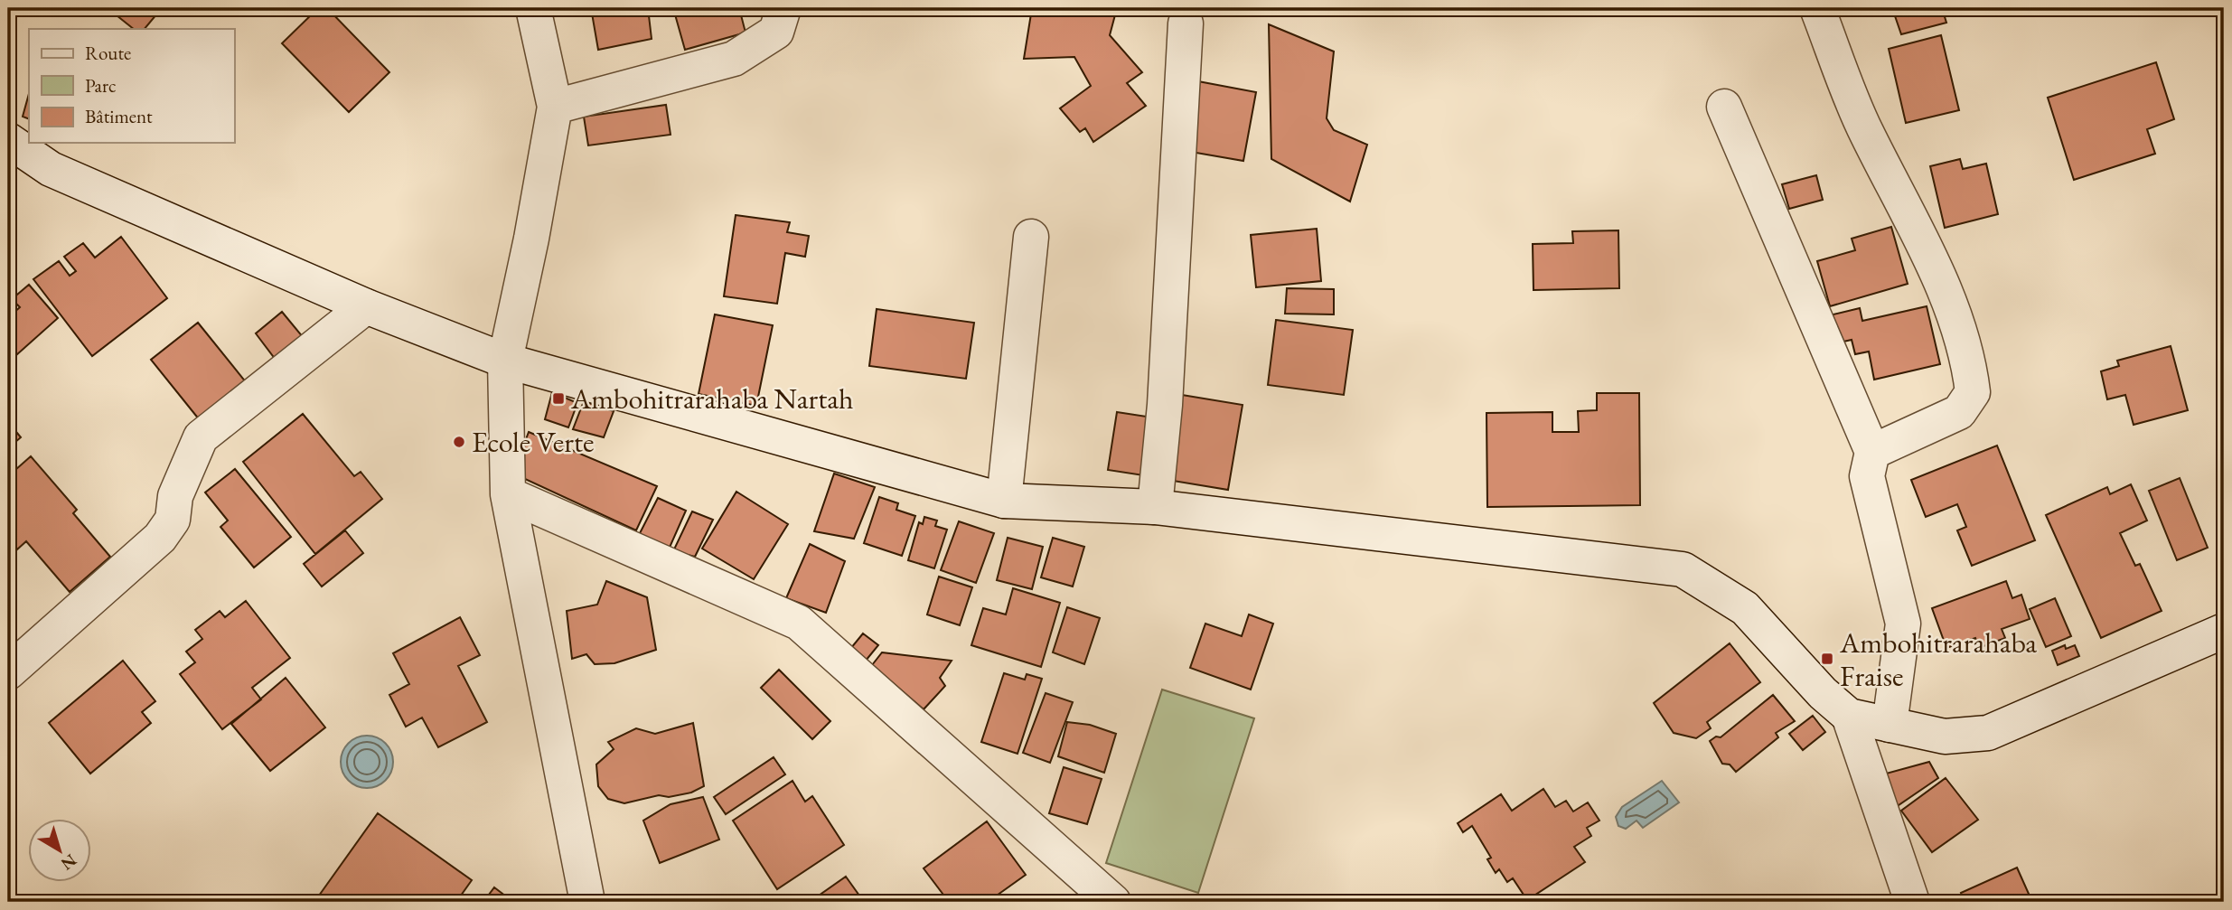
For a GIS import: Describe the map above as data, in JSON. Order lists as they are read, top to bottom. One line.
{"places":{"transit":["Ambohitrarahaba Nartah","Ambohitrarahaba Fraise"],"other":["Ecole Verte"]},"legend":["Route","Parc","Bâtiment"],"north":"bottom right"}
